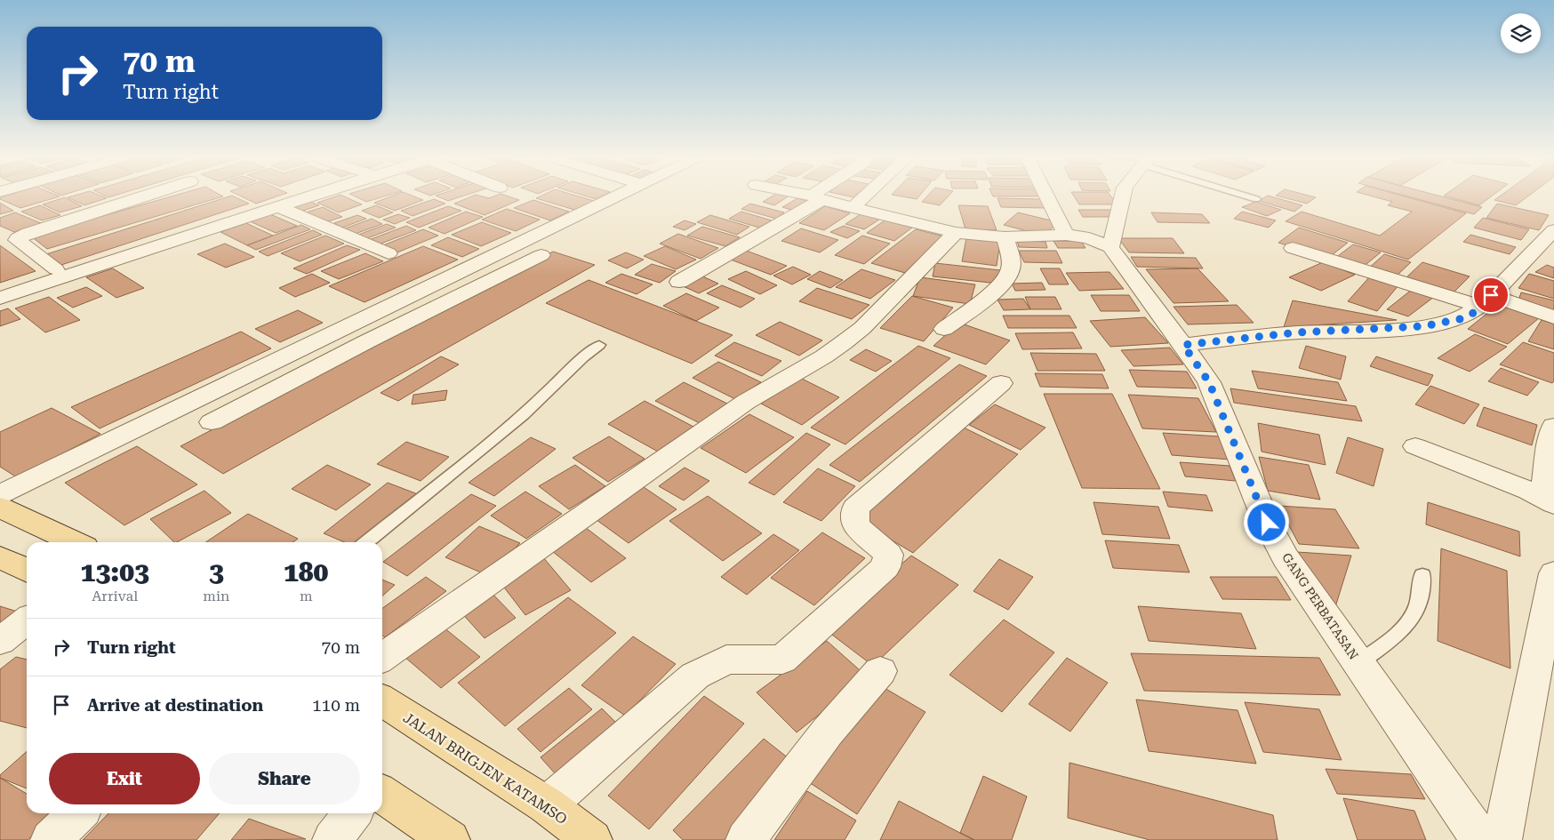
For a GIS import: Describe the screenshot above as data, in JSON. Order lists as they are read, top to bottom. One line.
{"streets":{"main road":["JALAN BRIGJEN KATAMSO"],"street":["GANG PERBATASAN"]},"page":{"turn":["70 m","Turn right"],"eta":["13:03","Arrival","3","min","180","m"],"list":[{"name":"Turn right","value":"70 m"},{"name":"Arrive at destination","value":"110 m"}],"buttons":["Exit","Share"]}}
